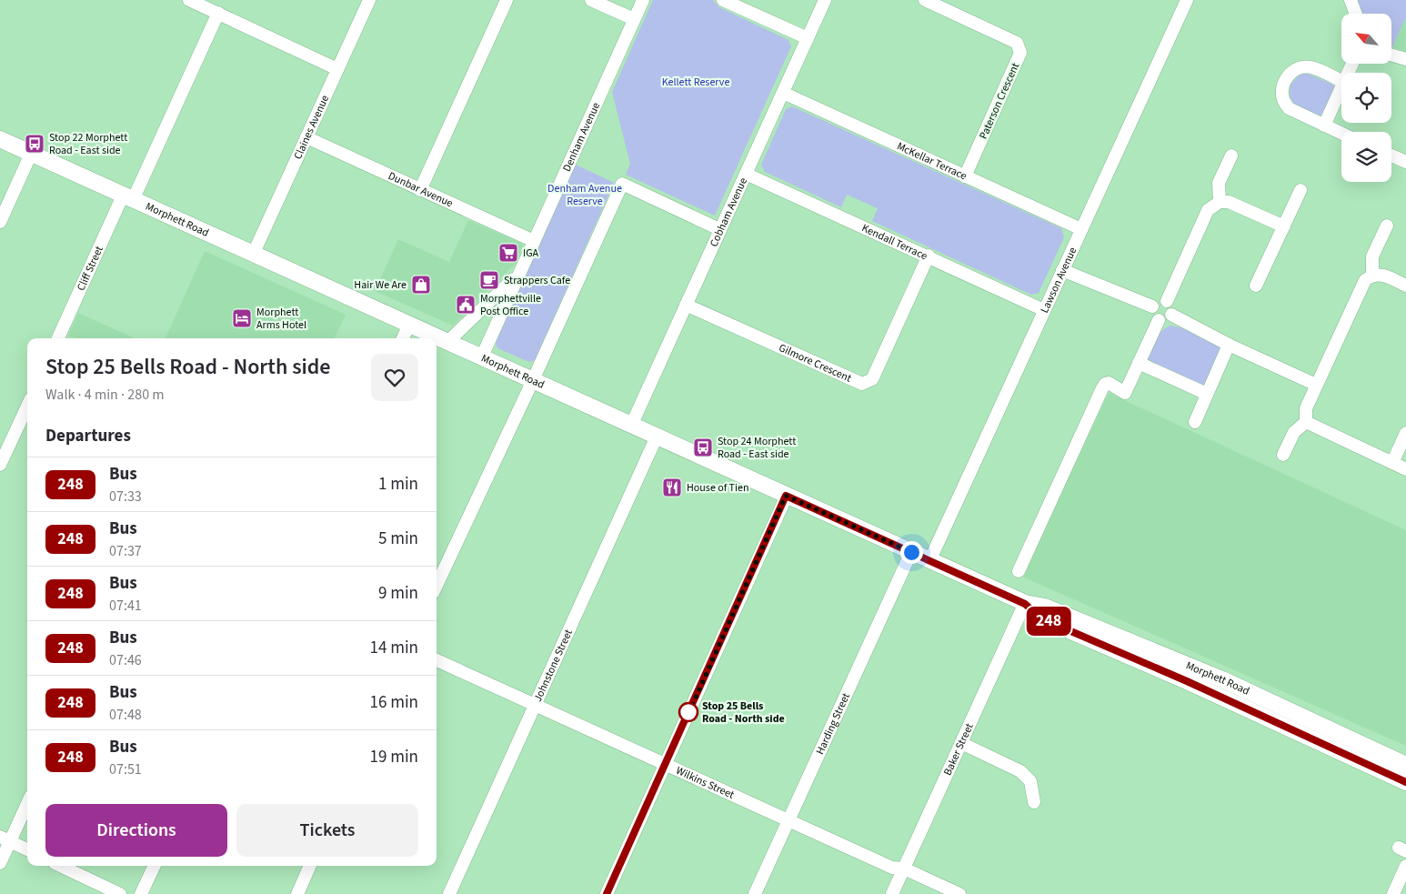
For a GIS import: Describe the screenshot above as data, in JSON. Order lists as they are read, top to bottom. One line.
{"streets":{"main road":["Morphett Road"],"street":["Paterson Crescent","Claines Avenue","Denham Avenue","McKellar Terrace","Dunbar Avenue","Cobham Avenue","Kendall Terrace","Cliff Street","Lawson Avenue","Gilmore Crescent","Johnstone Street","Harding Street","Baker Street","Wilkins Street"]},"crossings":[["Paterson Crescent","McKellar Terrace"],["Claines Avenue","Dunbar Avenue"],["Claines Avenue","Morphett Road"],["Denham Avenue","Dunbar Avenue"],["Denham Avenue","Morphett Road"],["McKellar Terrace","Cobham Avenue"],["McKellar Terrace","Lawson Avenue"],["Cobham Avenue","Morphett Road"],["Cobham Avenue","Kendall Terrace"],["Cobham Avenue","Gilmore Crescent"],["Morphett Road","Cliff Street"],["Morphett Road","Lawson Avenue"],["Morphett Road","Johnstone Street"],["Morphett Road","Harding Street"],["Morphett Road","Baker Street"],["Kendall Terrace","Lawson Avenue"],["Kendall Terrace","Gilmore Crescent"],["Johnstone Street","Wilkins Street"],["Harding Street","Wilkins Street"],["Baker Street","Wilkins Street"]],"parks":["Kellett Reserve","Denham Avenue Reserve"],"places":{"bus stop":["Stop 22 Morphett Road - East side","Stop 24 Morphett Road - East side"],"supermarket":["IGA"],"cafe":["Strappers Cafe"],"shop":["Hair We Are"],"public building":["Morphettville Post Office"],"hotel":["Morphett Arms Hotel"],"restaurant":["House of Tien"],"other":["Stop 25 Bells Road - North side"]},"lines":["bus line 248"],"north":"top left","page":{"on_map":"248","heading":[["Stop 25 Bells Road - North side","Walk · 4 min · 280 m"],"Departures"],"list":[{"mark":"248","name":"Bus","note":"07:33","value":"1 min"},{"mark":"248","name":"Bus","note":"07:37","value":"5 min"},{"mark":"248","name":"Bus","note":"07:41","value":"9 min"},{"mark":"248","name":"Bus","note":"07:46","value":"14 min"},{"mark":"248","name":"Bus","note":"07:48","value":"16 min"},{"mark":"248","name":"Bus","note":"07:51","value":"19 min"}],"buttons":["Directions","Tickets"]}}
